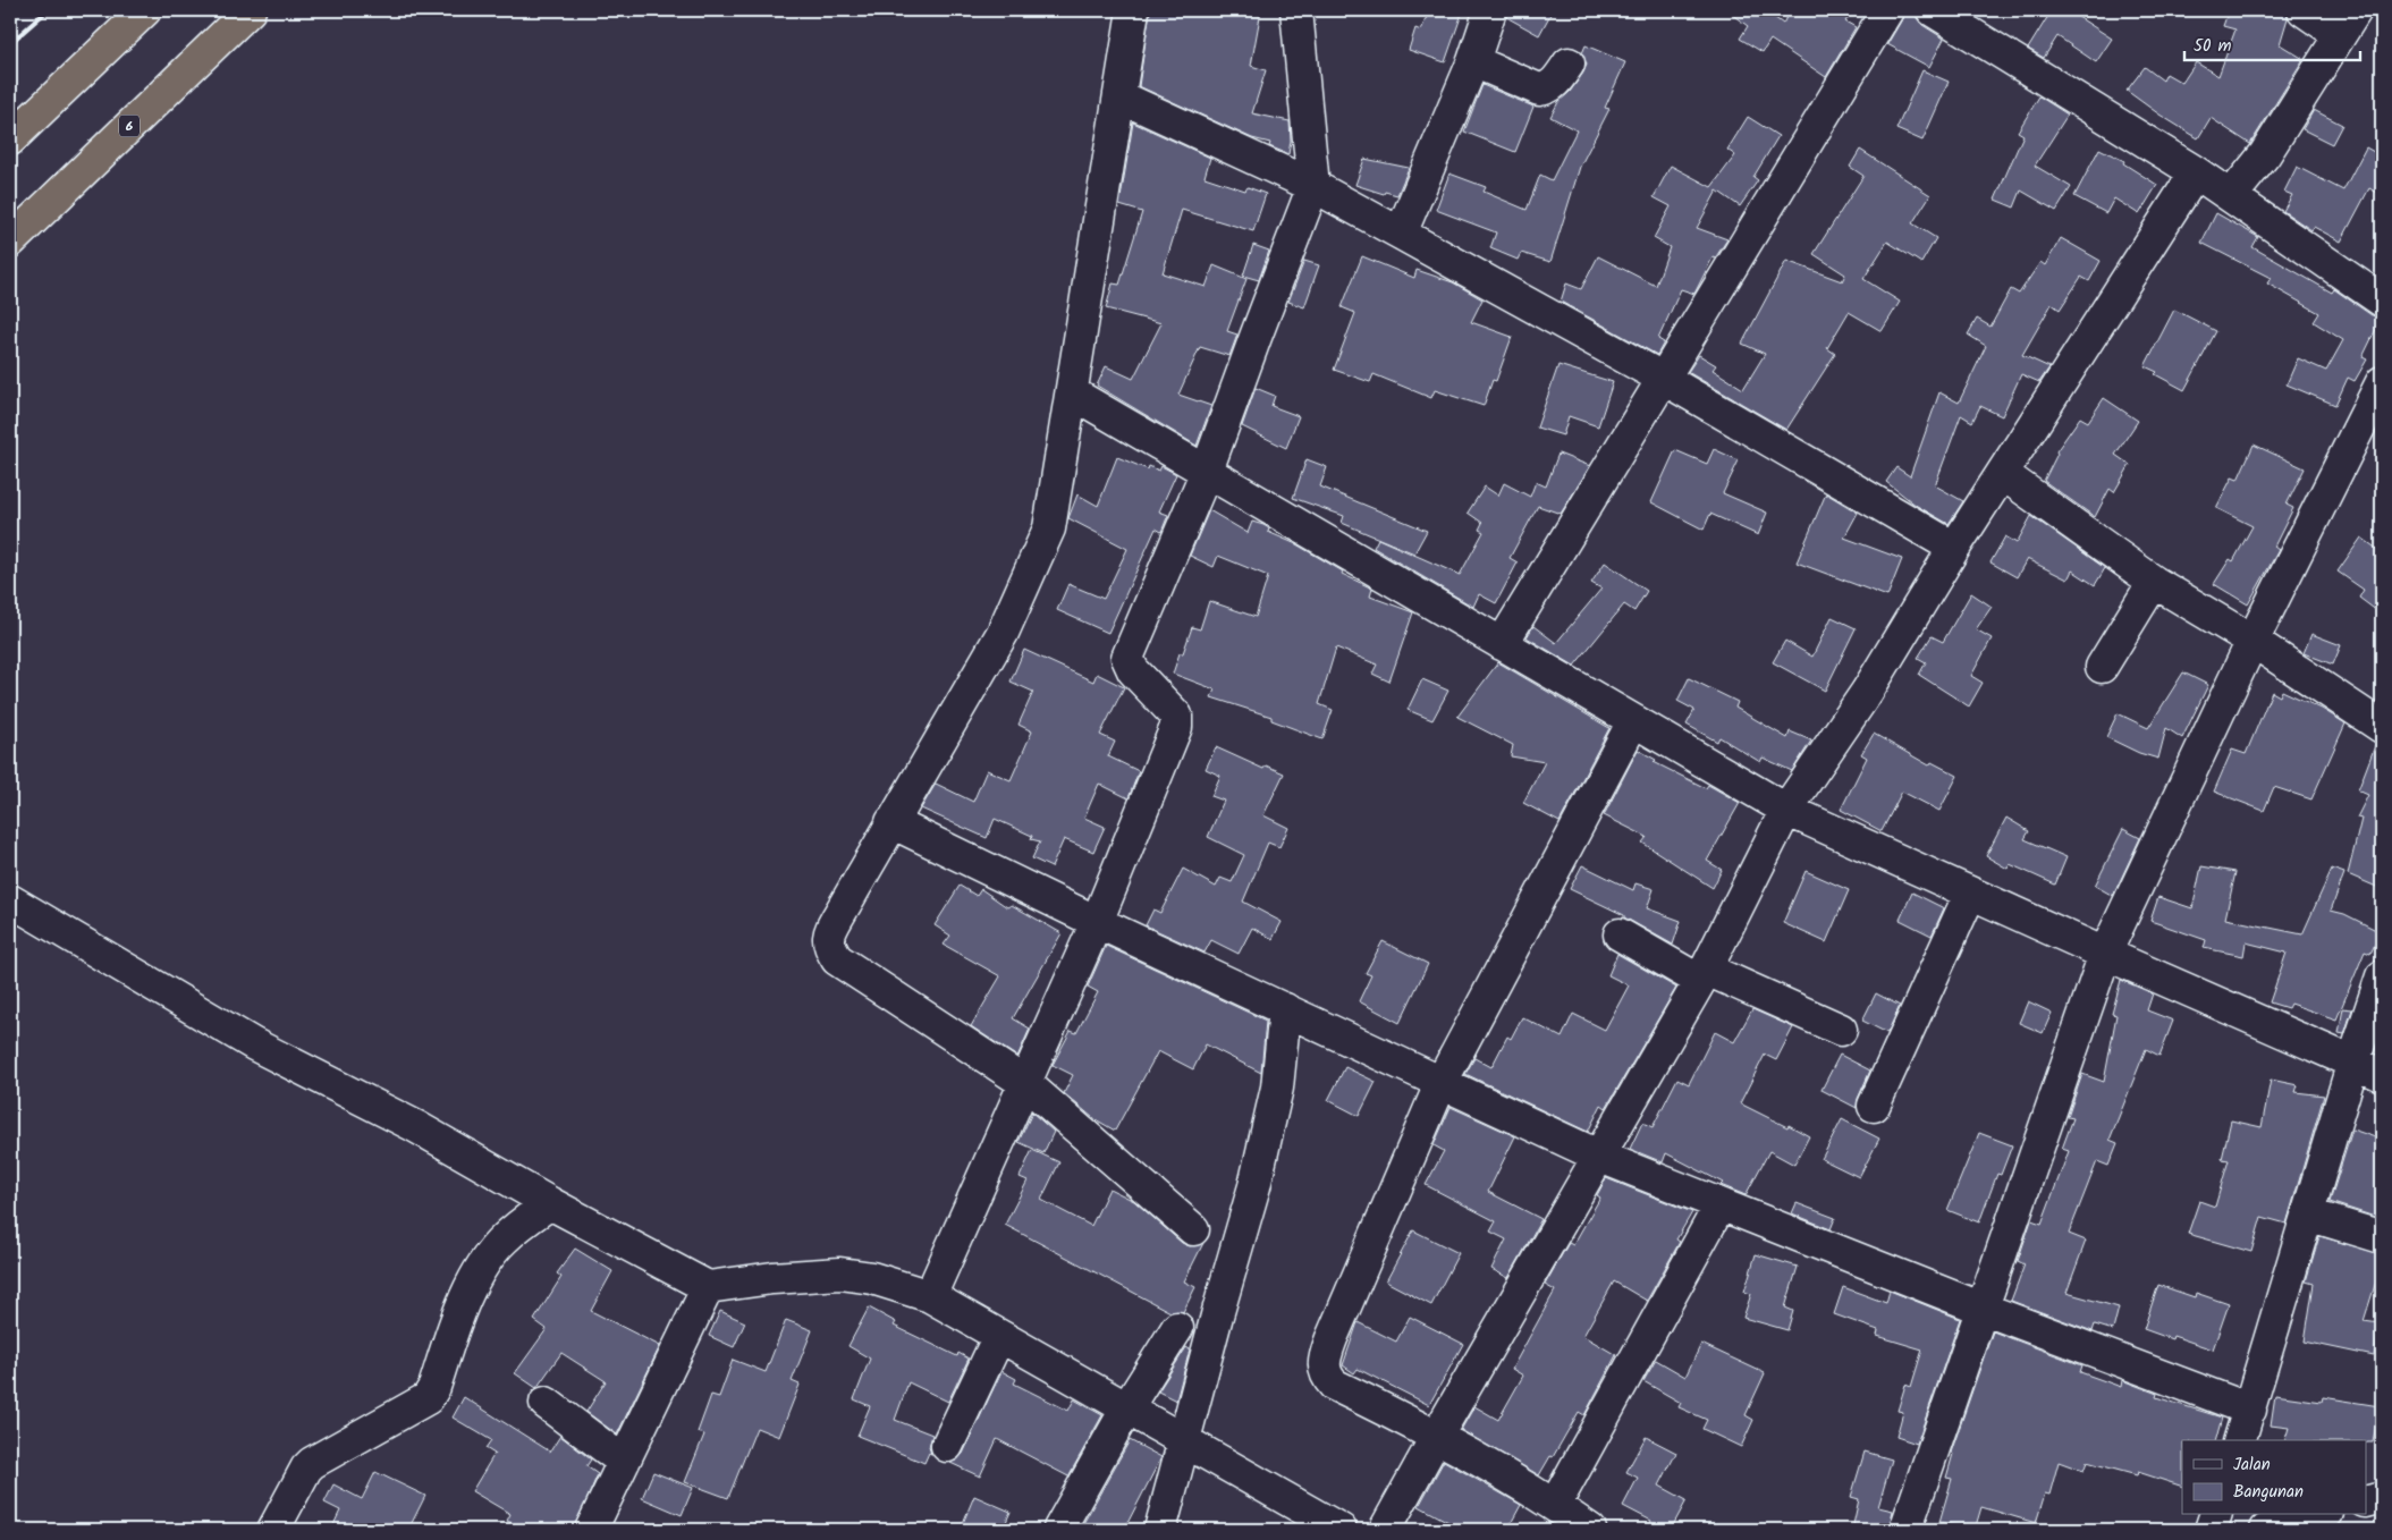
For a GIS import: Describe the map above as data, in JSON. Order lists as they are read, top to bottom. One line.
{"streets":{"highway":["6"]},"legend":["Jalan","Bangunan"],"scale_bar":"50 m"}
